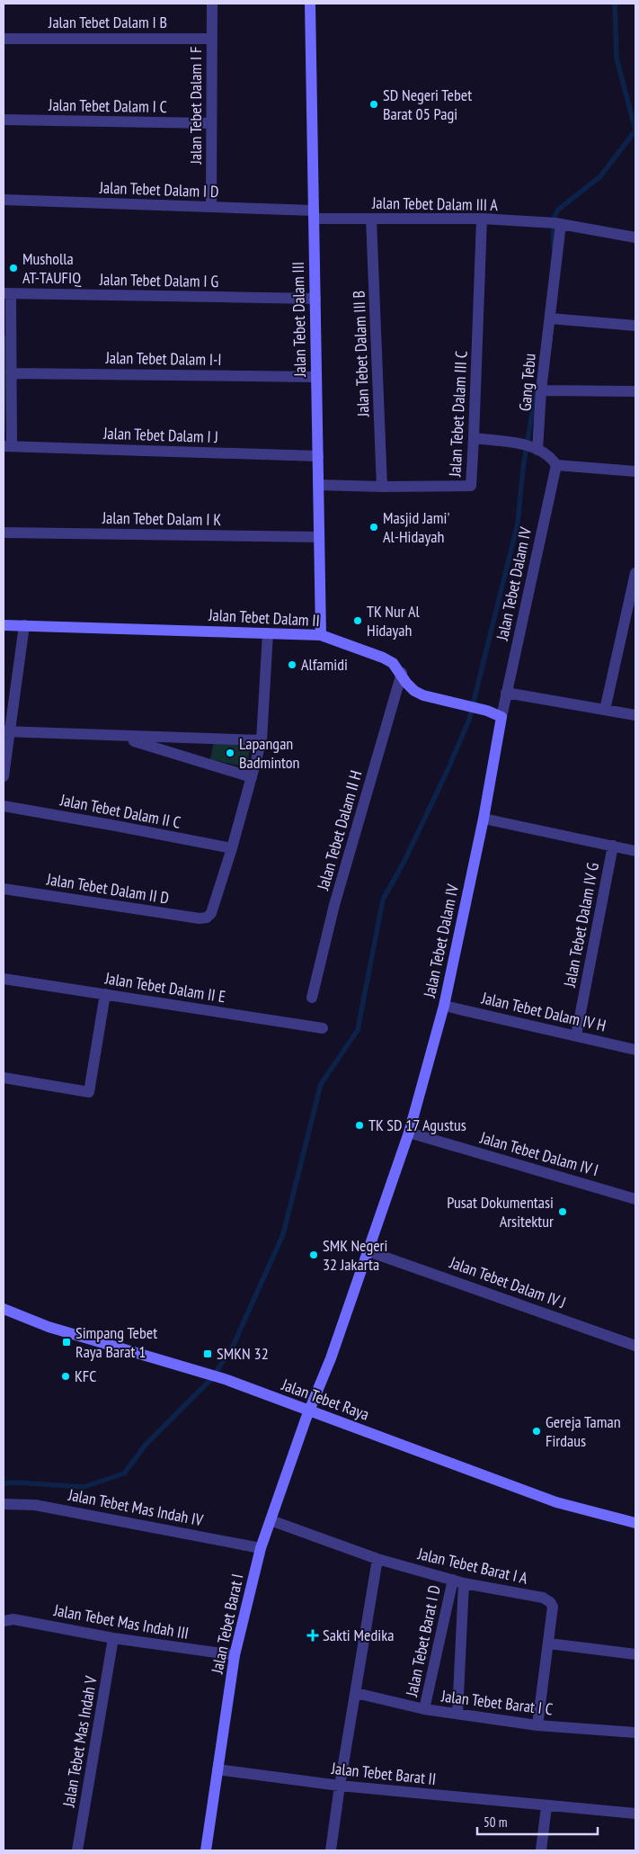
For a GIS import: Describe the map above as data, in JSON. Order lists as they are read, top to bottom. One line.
{"streets":{"street":["Jalan Tebet Dalam I B","Jalan Tebet Dalam I F","Jalan Tebet Dalam I C","Jalan Tebet Dalam I D","Jalan Tebet Dalam III A","Jalan Tebet Dalam I G","Jalan Tebet Dalam III","Jalan Tebet Dalam III B","Jalan Tebet Dalam I-I","Gang Tebu","Jalan Tebet Dalam III C","Jalan Tebet Dalam I J","Jalan Tebet Dalam I K","Jalan Tebet Dalam IV","Jalan Tebet Dalam II","Jalan Tebet Dalam II C","Jalan Tebet Dalam II H","Jalan Tebet Dalam II D","Jalan Tebet Dalam IV G","Jalan Tebet Dalam II E","Jalan Tebet Dalam IV H","Jalan Tebet Dalam IV I","Jalan Tebet Dalam IV J","Jalan Tebet Raya","Jalan Tebet Mas Indah IV","Jalan Tebet Barat I A","Jalan Tebet Mas Indah III","Jalan Tebet Barat I","Jalan Tebet Barat I D","Jalan Tebet Barat I C","Jalan Tebet Mas Indah V","Jalan Tebet Barat II"]},"crossings":[["Jalan Tebet Dalam I B","Jalan Tebet Dalam I F"],["Jalan Tebet Dalam I F","Jalan Tebet Dalam I C"],["Jalan Tebet Dalam I F","Jalan Tebet Dalam I D"],["Jalan Tebet Dalam I D","Jalan Tebet Dalam III A"],["Jalan Tebet Dalam I D","Jalan Tebet Dalam III"],["Jalan Tebet Dalam III A","Jalan Tebet Dalam III"],["Jalan Tebet Dalam III A","Jalan Tebet Dalam III B"],["Jalan Tebet Dalam III A","Gang Tebu"],["Jalan Tebet Dalam III A","Jalan Tebet Dalam III C"],["Jalan Tebet Dalam I G","Jalan Tebet Dalam III"],["Jalan Tebet Dalam III","Jalan Tebet Dalam I-I"],["Jalan Tebet Dalam III","Jalan Tebet Dalam III C"],["Jalan Tebet Dalam III","Jalan Tebet Dalam I J"],["Jalan Tebet Dalam III","Jalan Tebet Dalam I K"],["Jalan Tebet Dalam III","Jalan Tebet Dalam II"],["Jalan Tebet Dalam III B","Jalan Tebet Dalam III C"],["Jalan Tebet Dalam IV","Jalan Tebet Dalam II"],["Jalan Tebet Dalam IV","Jalan Tebet Dalam IV H"],["Jalan Tebet Dalam IV","Jalan Tebet Dalam IV I"],["Jalan Tebet Dalam IV","Jalan Tebet Dalam IV J"],["Jalan Tebet Dalam IV","Jalan Tebet Raya"],["Jalan Tebet Dalam IV","Jalan Tebet Barat I"],["Jalan Tebet Dalam II","Jalan Tebet Dalam II H"],["Jalan Tebet Dalam II C","Jalan Tebet Dalam II D"],["Jalan Tebet Dalam IV G","Jalan Tebet Dalam IV H"],["Jalan Tebet Raya","Jalan Tebet Barat I"],["Jalan Tebet Mas Indah IV","Jalan Tebet Barat I"],["Jalan Tebet Barat I A","Jalan Tebet Barat I"],["Jalan Tebet Barat I A","Jalan Tebet Barat I D"],["Jalan Tebet Barat I A","Jalan Tebet Barat I C"],["Jalan Tebet Mas Indah III","Jalan Tebet Barat I"],["Jalan Tebet Mas Indah III","Jalan Tebet Mas Indah V"],["Jalan Tebet Barat I","Jalan Tebet Barat II"],["Jalan Tebet Barat I D","Jalan Tebet Barat I C"]],"places":{"other":["SD Negeri Tebet Barat 05 Pagi","Musholla AT-TAUFIQ","Masjid Jami' Al-Hidayah","TK Nur Al Hidayah","Alfamidi","Lapangan Badminton","TK SD 17 Agustus","Pusat Dokumentasi Arsitektur","SMK Negeri 32 Jakarta","KFC","Gereja Taman Firdaus"],"transit":["Simpang Tebet Raya Barat 1","SMKN 32"],"health":["Sakti Medika"]},"scale_bar":"50 m"}
